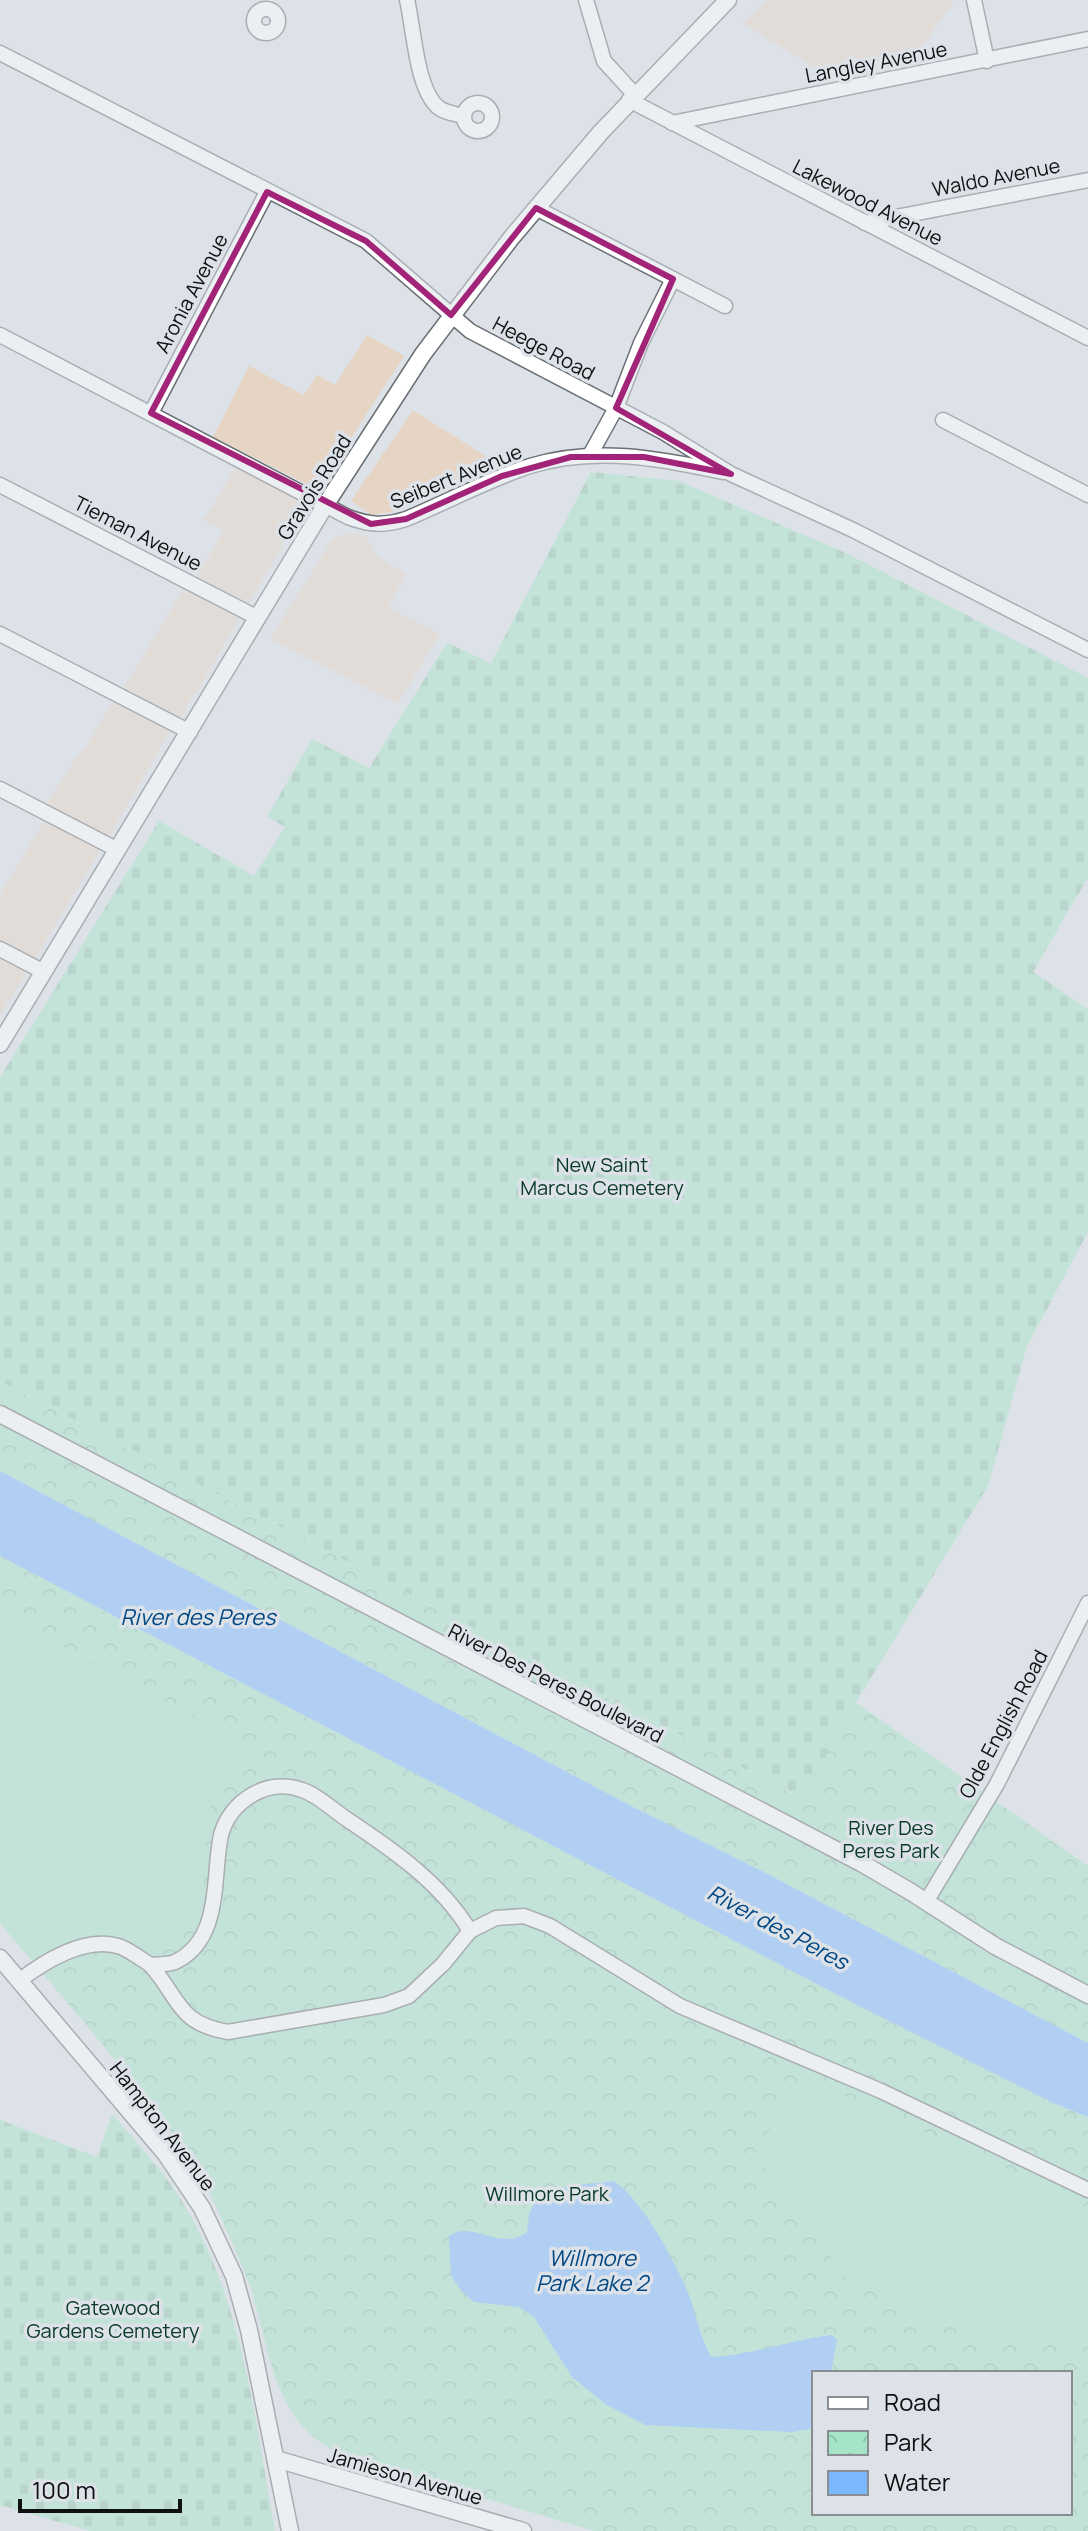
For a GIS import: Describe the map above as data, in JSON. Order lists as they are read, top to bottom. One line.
{"streets":{"main road":["Gravois Road","River Des Peres Boulevard","Hampton Avenue","Jamieson Avenue"],"street":["Langley Avenue","Waldo Avenue","Lakewood Avenue","Aronia Avenue","Heege Road","Seibert Avenue","Tieman Avenue","Olde English Road"]},"crossings":[["Langley Avenue","Lakewood Avenue"],["Waldo Avenue","Lakewood Avenue"],["Lakewood Avenue","Gravois Road"],["Aronia Avenue","Heege Road"],["Aronia Avenue","Seibert Avenue"],["Heege Road","Seibert Avenue"],["Heege Road","Gravois Road"],["Seibert Avenue","Gravois Road"],["Gravois Road","Tieman Avenue"],["River Des Peres Boulevard","Olde English Road"],["Hampton Avenue","Jamieson Avenue"]],"water":["River des Peres","Willmore Park Lake 2"],"parks":["New Saint Marcus Cemetery","River Des Peres Park","Willmore Park","Gatewood Gardens Cemetery"],"legend":["Road","Park","Water"],"scale_bar":"100 m"}
